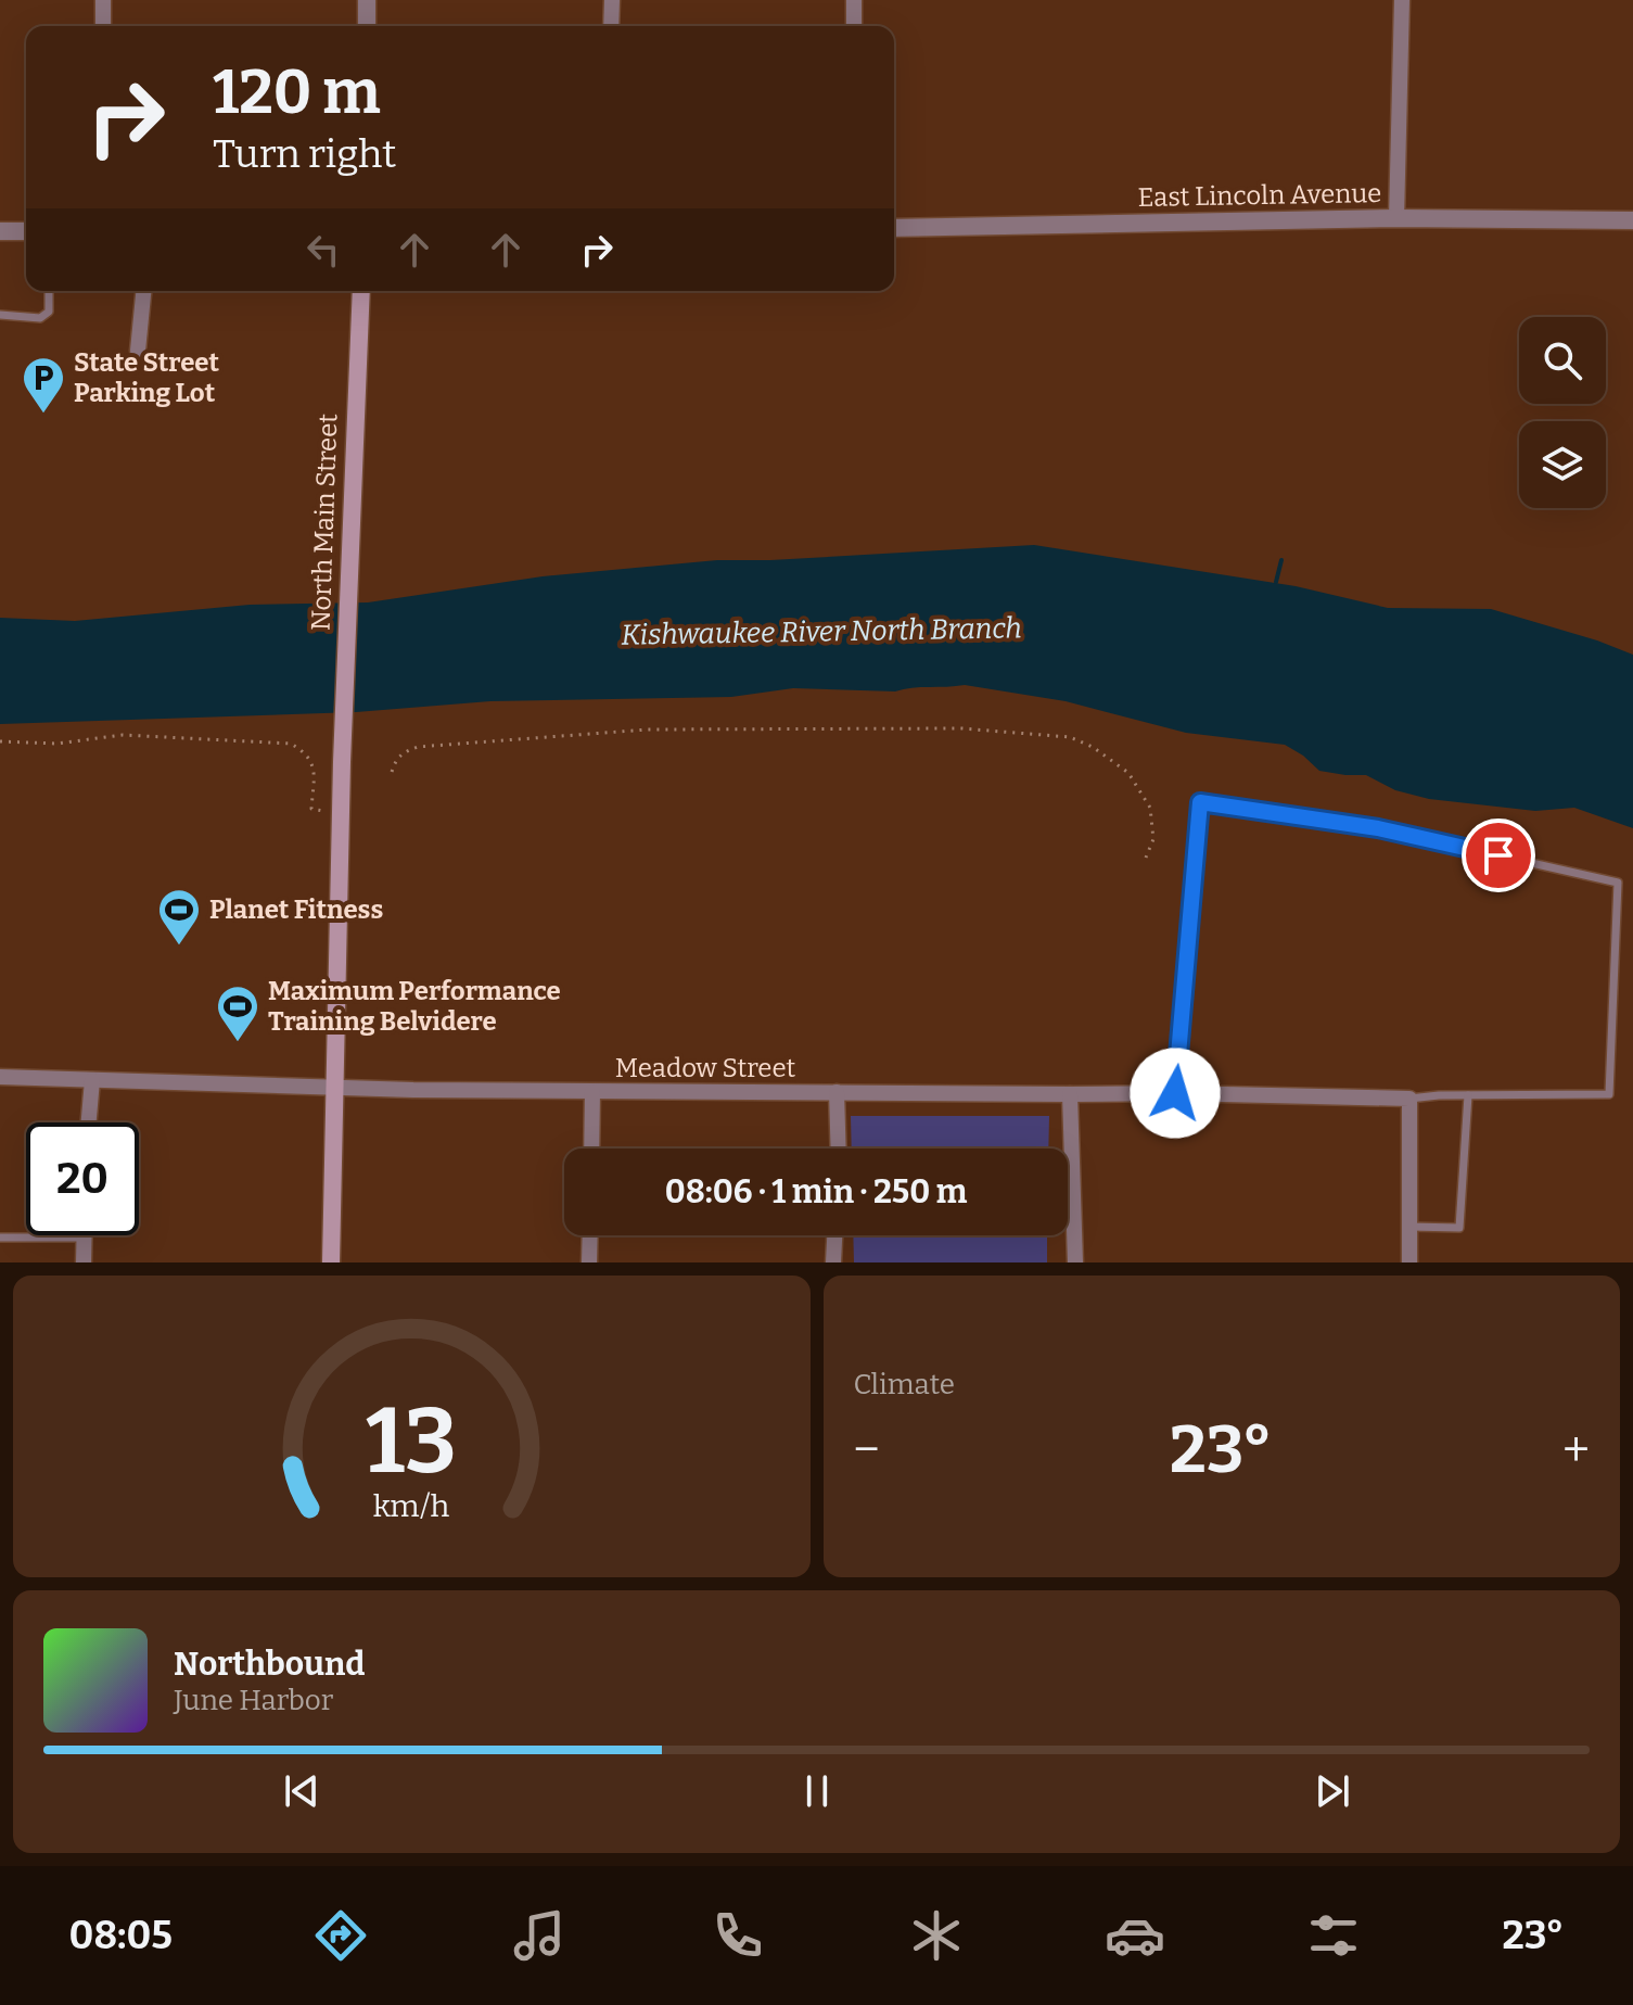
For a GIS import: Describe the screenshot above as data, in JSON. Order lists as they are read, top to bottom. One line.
{"streets":{"main road":["North Main Street"],"street":["East Lincoln Avenue","Meadow Street"]},"crossings":[["North Main Street","Meadow Street"]],"water":["Kishwaukee River North Branch"],"places":{"parking":["State Street Parking Lot"],"sports":["Planet Fitness","Maximum Performance Training Belvidere"]},"page":{"turn":["120 m","Turn right"],"limit":"20","trip":"08:06 · 1 min · 250 m","tile":"Climate","heat":["−","23°","+"],"song":["Northbound","June Harbor"],"tabs":["08:05","23°"],"gauge":["13","km/h"]}}
